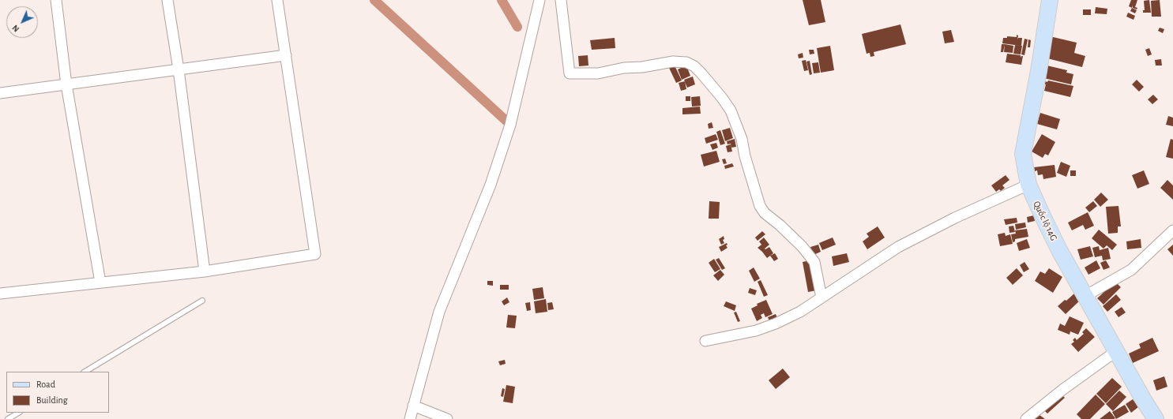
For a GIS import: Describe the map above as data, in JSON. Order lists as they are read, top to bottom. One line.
{"streets":{"main road":["Quốc lộ 14G"]},"legend":["Road","Building"],"north":"bottom left"}
